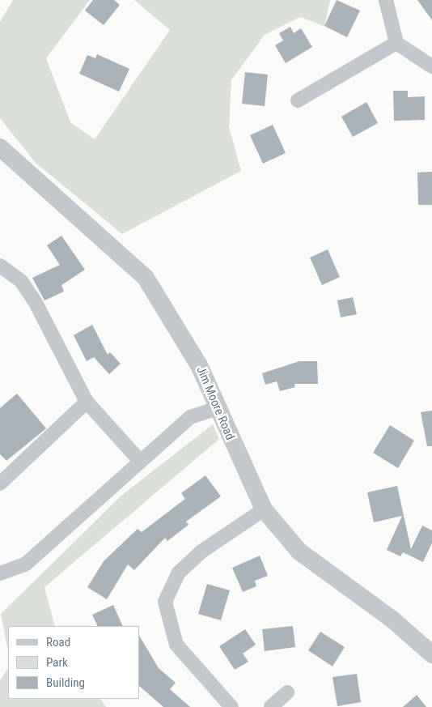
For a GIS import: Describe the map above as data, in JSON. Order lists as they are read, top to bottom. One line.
{"streets":{"street":["Jim Moore Road"]},"legend":["Road","Park","Building"]}
